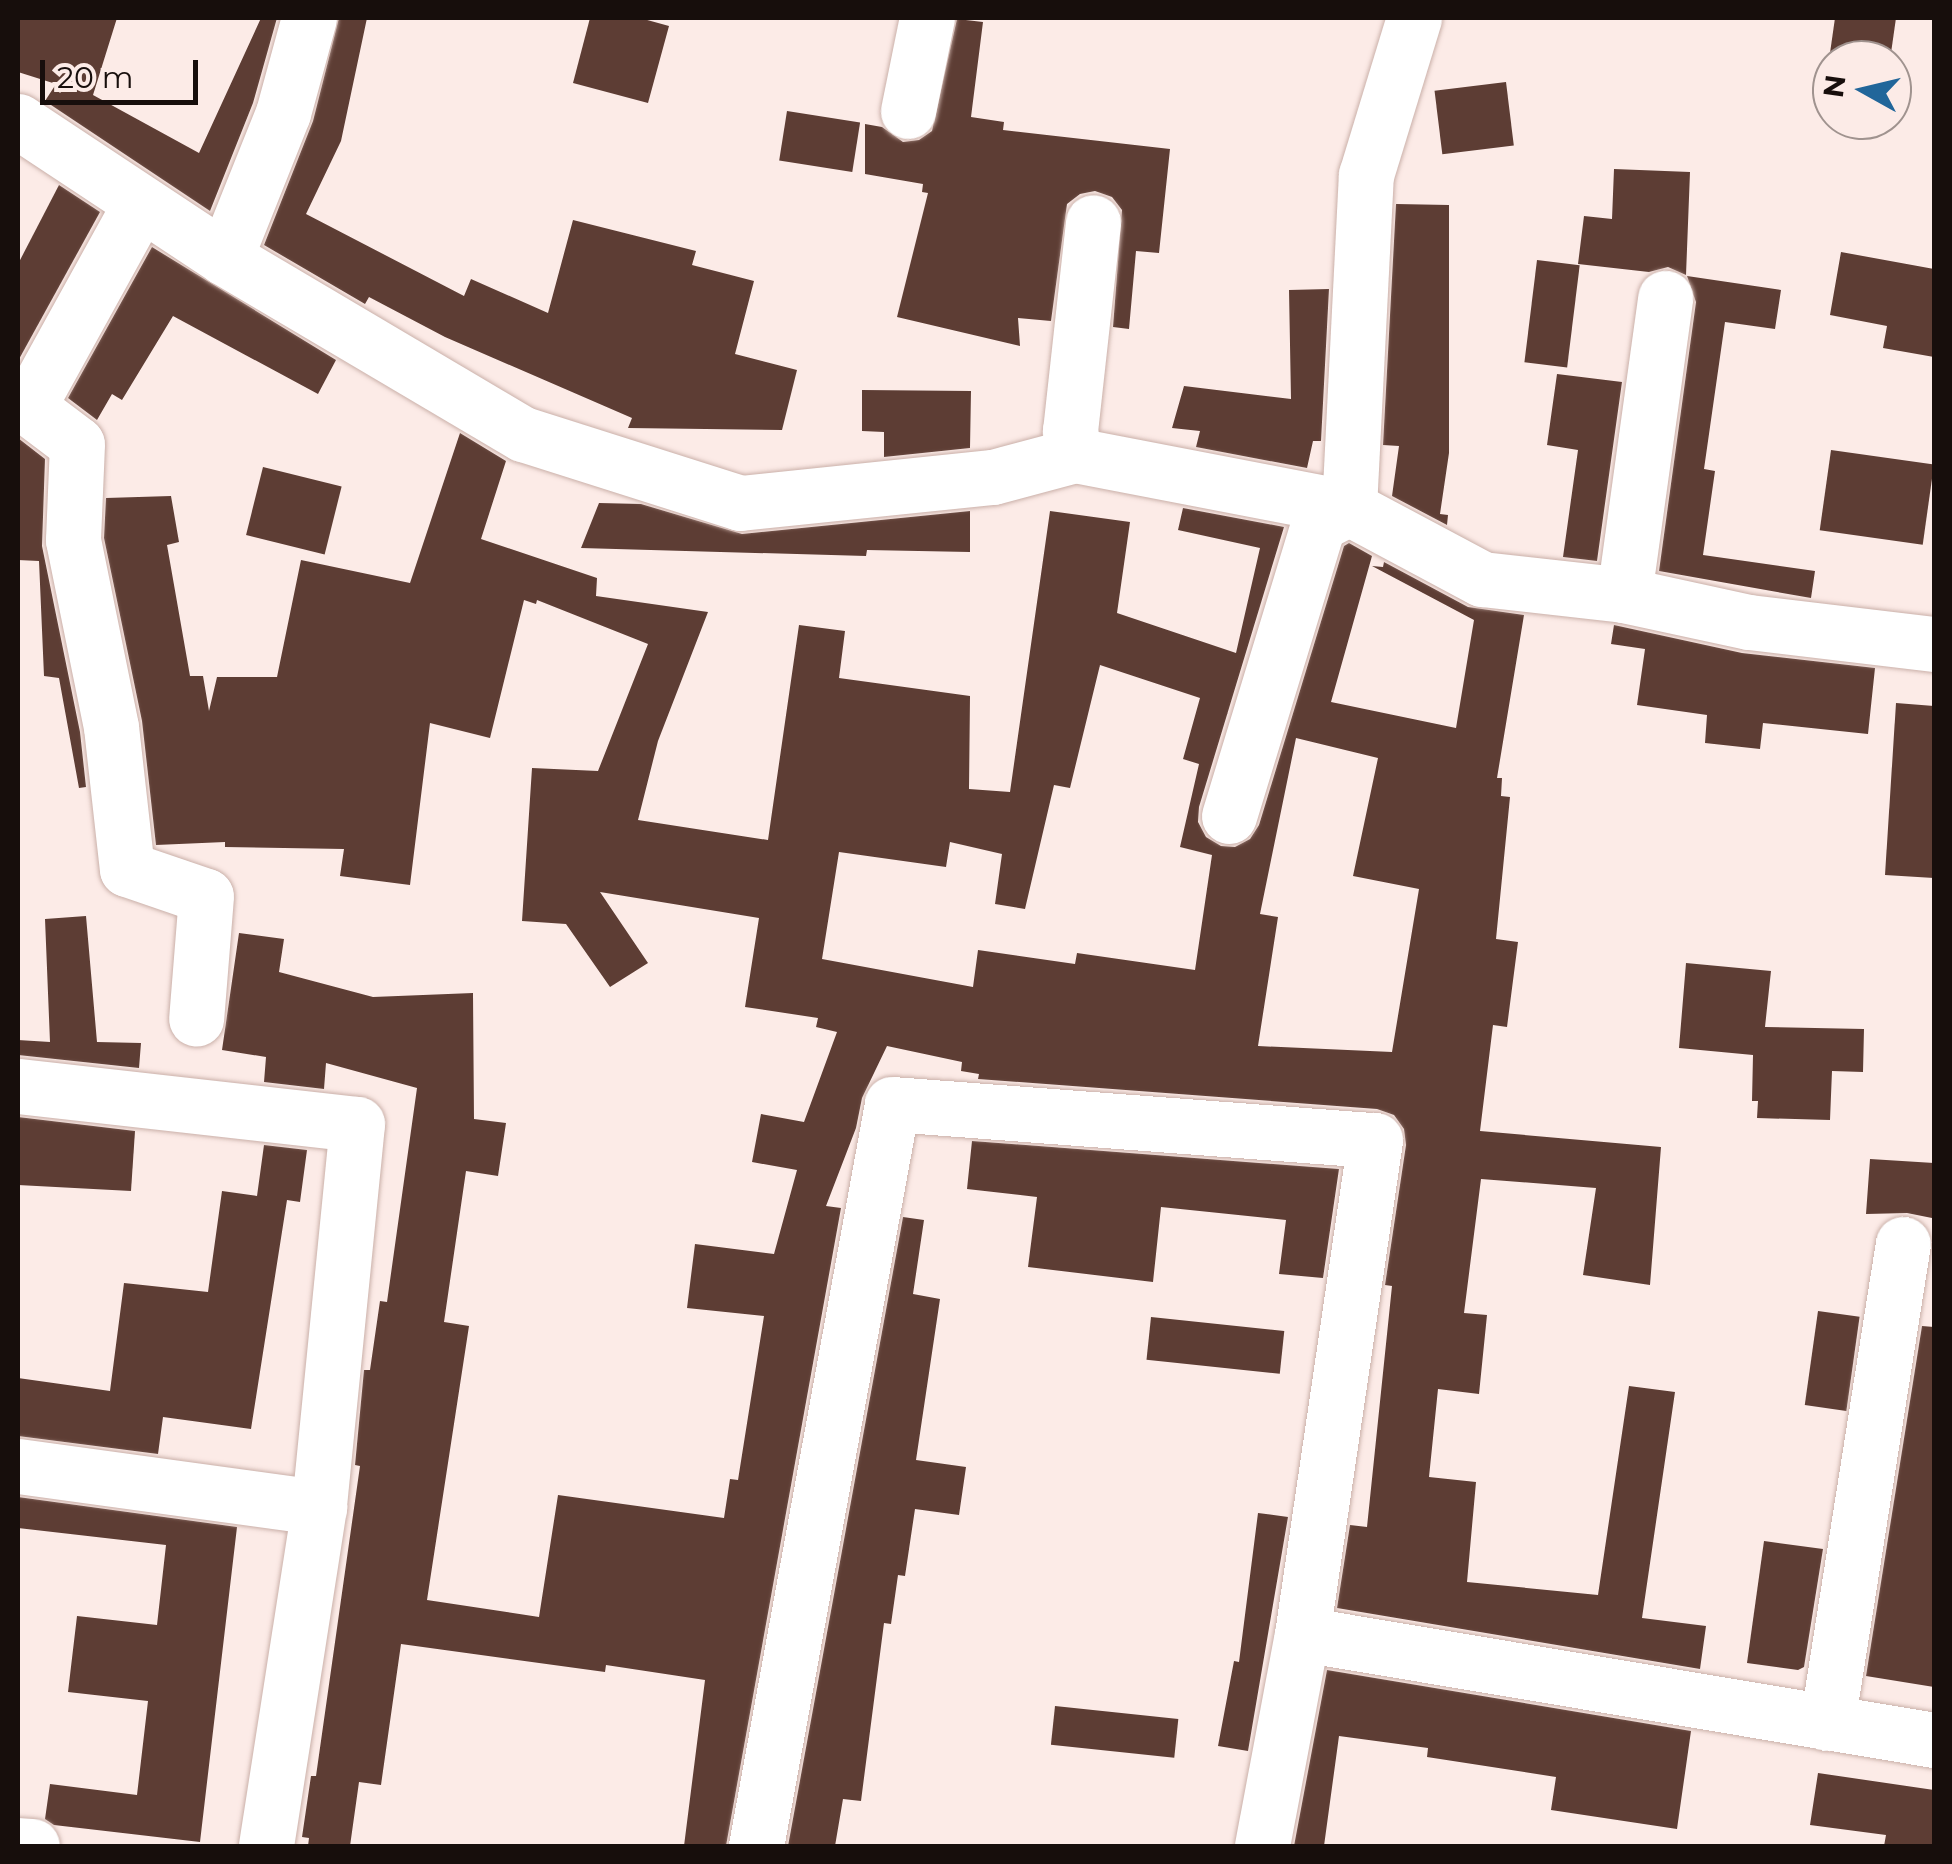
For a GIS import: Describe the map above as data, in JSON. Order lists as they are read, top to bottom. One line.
{"scale_bar":"20 m","north":"left"}
